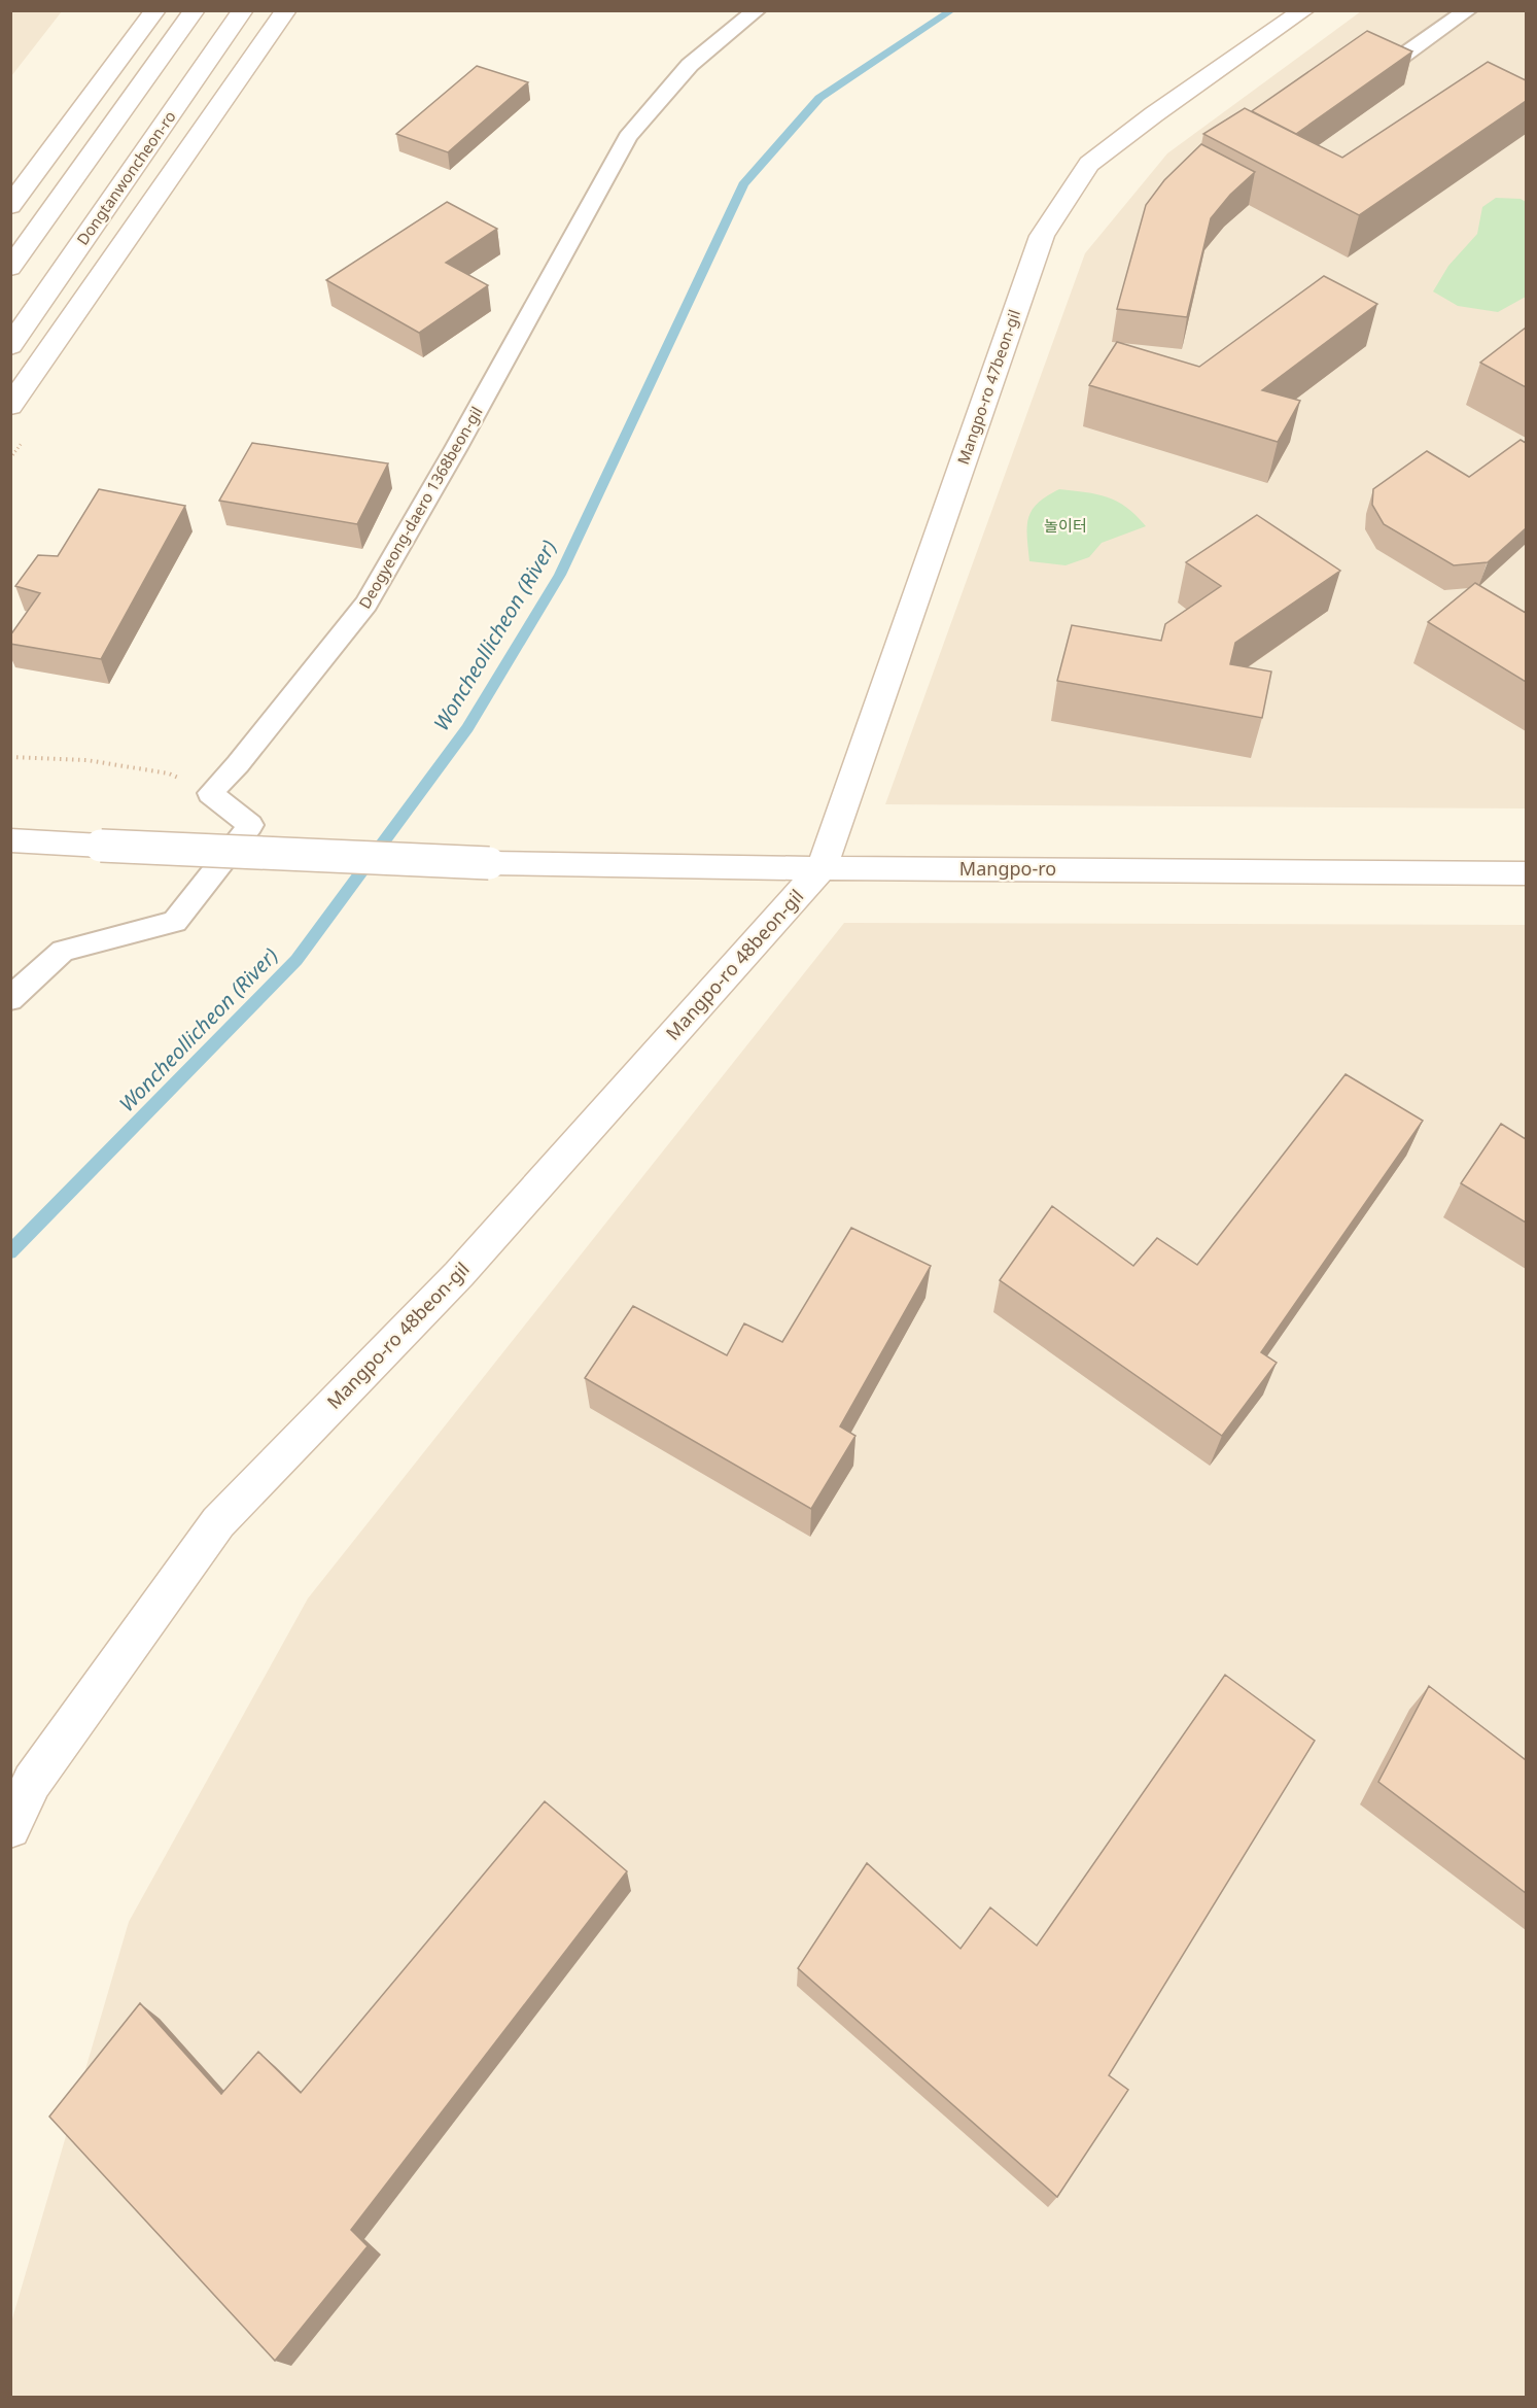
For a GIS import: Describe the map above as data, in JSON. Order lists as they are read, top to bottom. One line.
{"streets":{"street":["Dongtanwoncheon-ro","Mangpo-ro 47beon-gil","Mangpo-ro","Mangpo-ro 48beon-gil"],"lane":["Deogyeong-daero 1368beon-gil"]},"crossings":[["Mangpo-ro 47beon-gil","Mangpo-ro"],["Mangpo-ro 47beon-gil","Mangpo-ro 48beon-gil"],["Mangpo-ro","Mangpo-ro 48beon-gil"]],"water":["Woncheollicheon (River)"],"parks":["놀이터"]}
